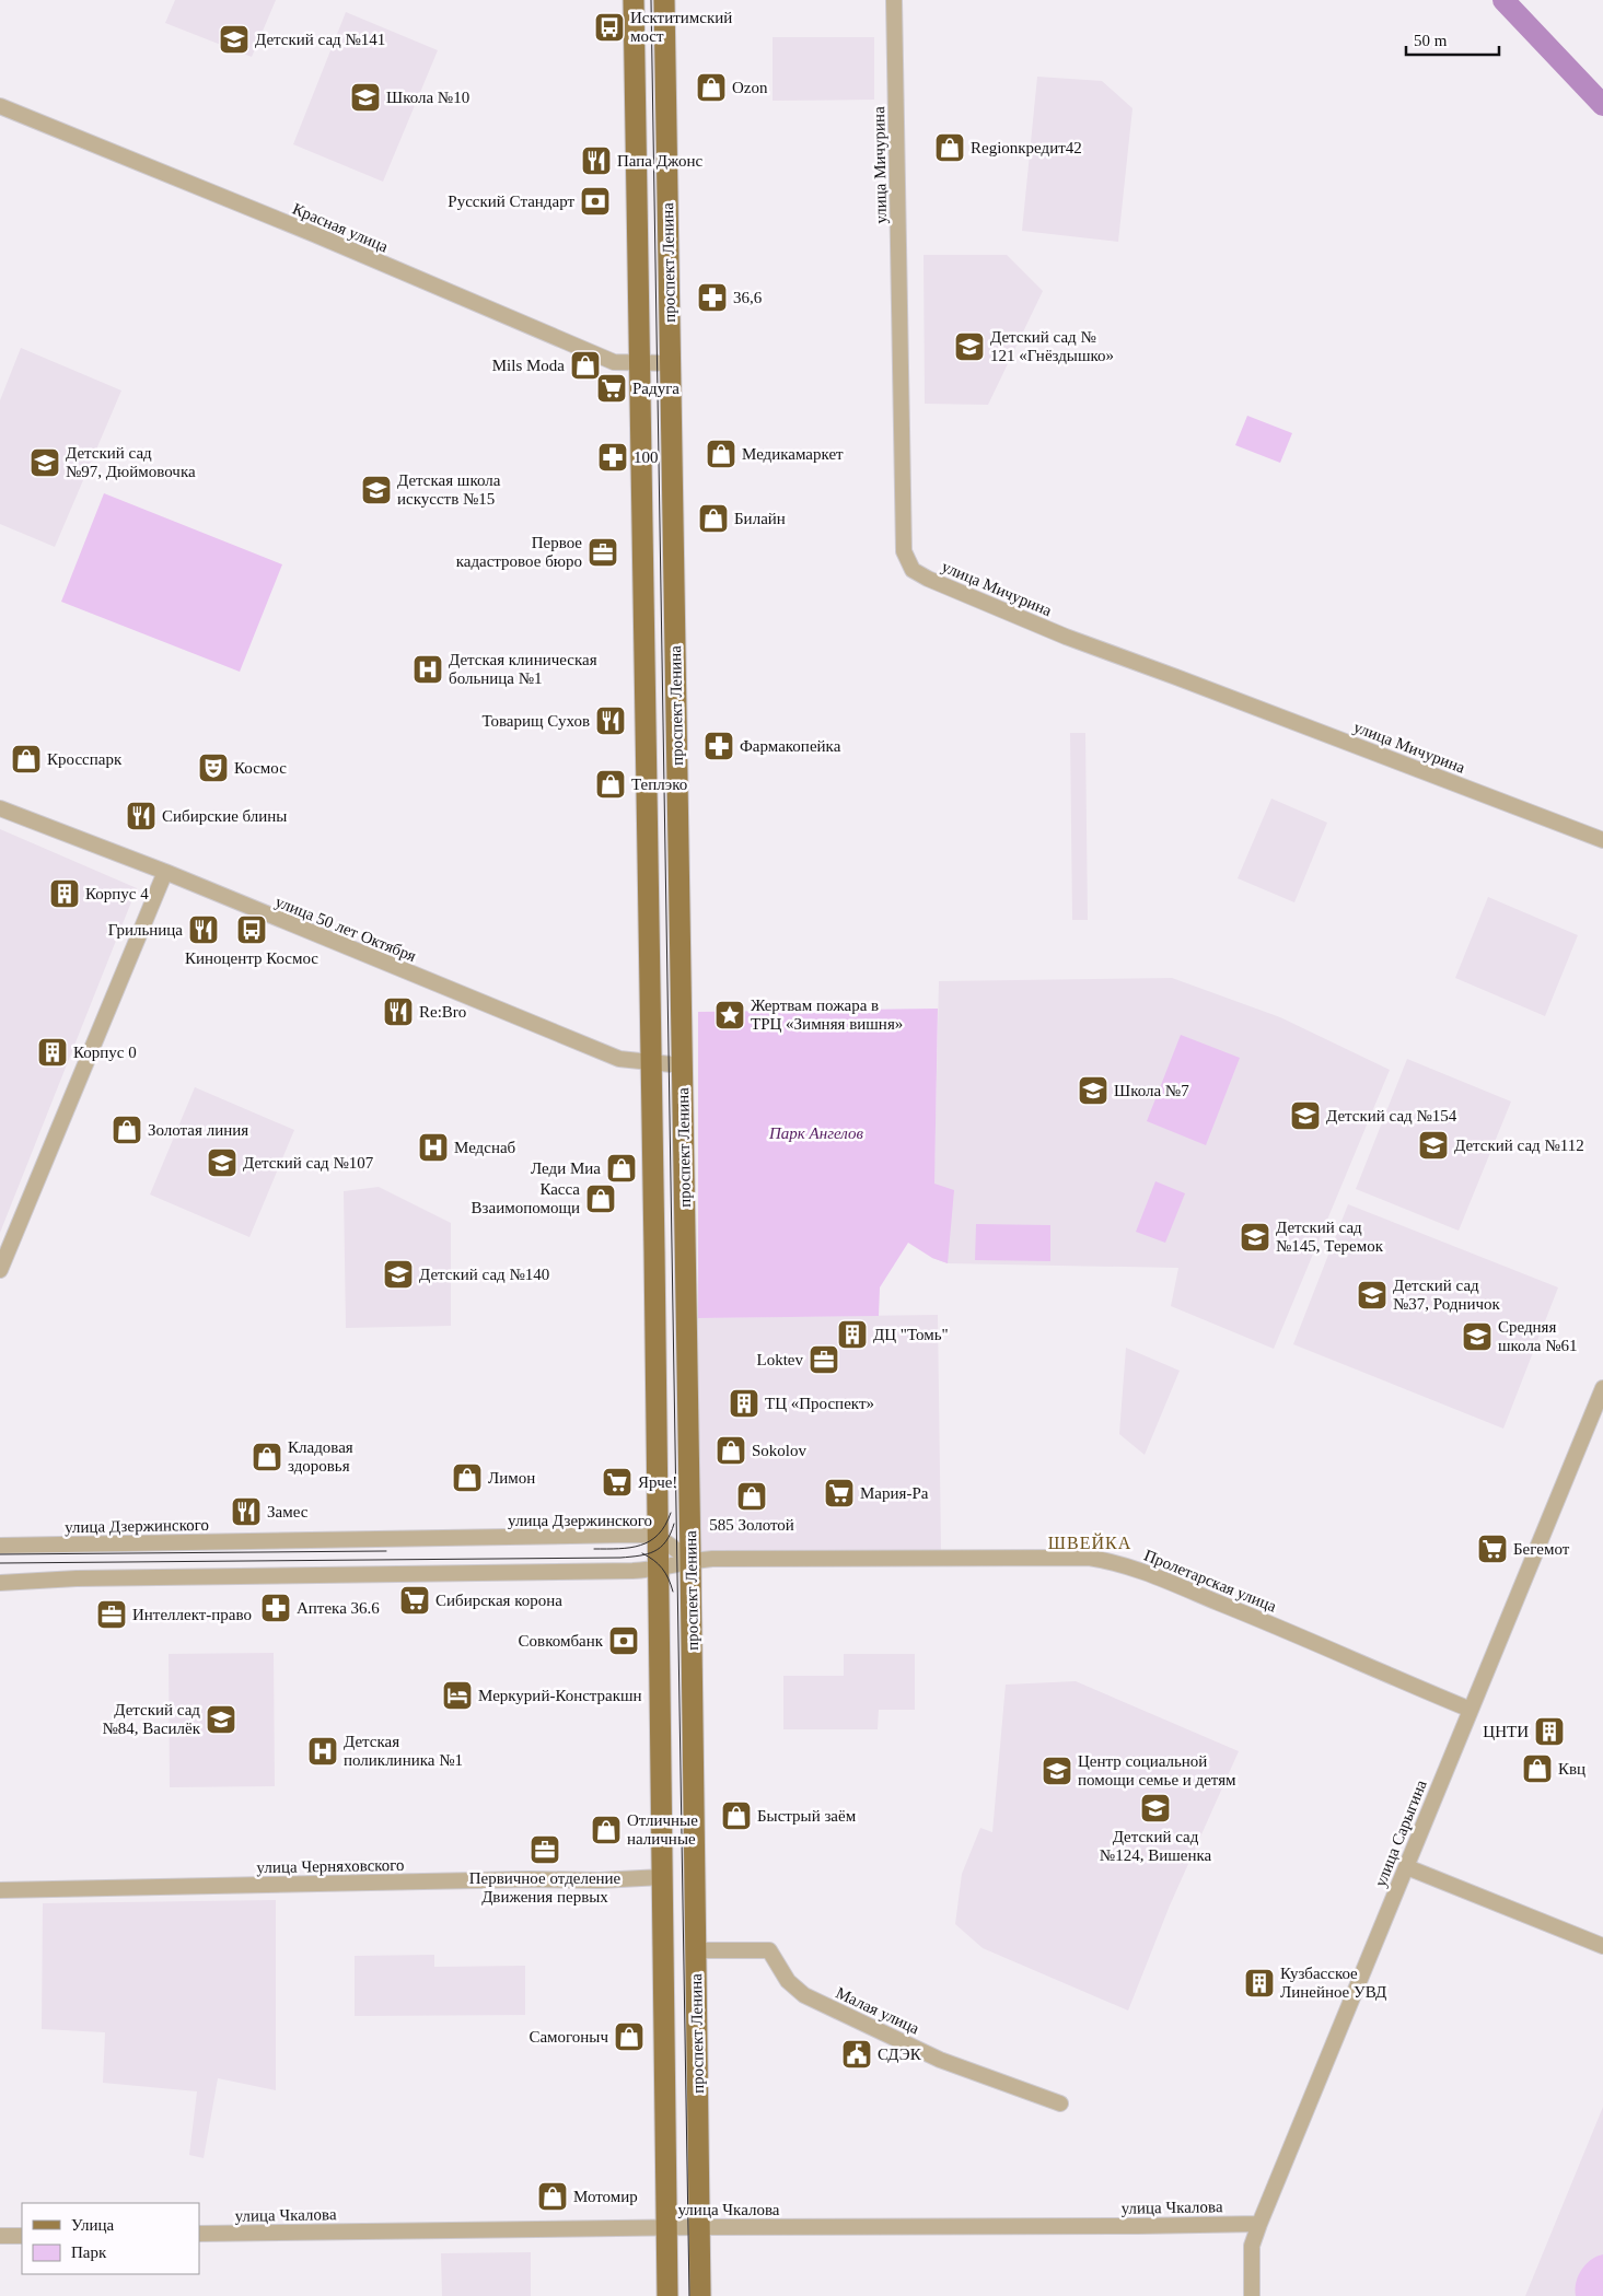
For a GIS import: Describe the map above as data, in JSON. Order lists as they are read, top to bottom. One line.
{"streets":{"main road":["проспект Ленина"],"street":["улица Мичурина","Красная улица","улица 50 лет Октября","улица Дзержинского","Пролетарская улица","улица Сарыгина","улица Черняховского","Малая улица","улица Чкалова"]},"crossings":[["Красная улица","проспект Ленина"],["проспект Ленина","улица 50 лет Октября"],["проспект Ленина","улица Дзержинского"],["проспект Ленина","Пролетарская улица"],["проспект Ленина","улица Черняховского"],["проспект Ленина","Малая улица"],["проспект Ленина","улица Чкалова"],["улица Дзержинского","Пролетарская улица"],["Пролетарская улица","улица Сарыгина"],["улица Сарыгина","улица Чкалова"]],"districts":["ШВЕЙКА"],"parks":["Парк Ангелов"],"places":{"bus stop":["Исктитимский мост","Киноцентр Космос"],"school or university":["Детский сад №141","Школа №10","Детский сад № 121 «Гнёздышко»","Детский сад №97, Дюймовочка","Детская школа искусств №15","Школа №7","Детский сад №154","Детский сад №112","Детский сад №107","Детский сад №145, Теремок","Детский сад №140","Детский сад №37, Родничок","Средняя школа №61","Детский сад №84, Василёк","Центр социальной помощи семье и детям","Детский сад №124, Вишенка"],"shop":["Ozon","Regionкредит42","Mils Moda","Медикамаркет","Билайн","Кросспарк","Теплэко","Золотая линия","Леди Миа","Касса Взаимопомощи","Sokolov","Кладовая здоровья","Лимон","585 Золотой","Квц","Быстрый заём","Отличные наличные","Самогоныч","Мотомир"],"restaurant":["Папа Джонс","Товарищ Сухов","Сибирские блины","Грильница","Re:Bro","Замес"],"bank":["Русский Стандарт","Совкомбанк"],"pharmacy":["36,6","100","Фармакопейка","Аптека 36.6"],"supermarket":["Радуга","Ярче!","Мария-Ра","Бегемот","Сибирская корона"],"office":["Первое кадастровое бюро","Loktev","Интеллект-право","Первичное отделение Движения первых"],"hospital":["Детская клиническая больница №1","Медснаб","Детская поликлиника №1"],"theatre":["Космос"],"building":["Корпус 4","Корпус 0","ДЦ \"Томь\"","ТЦ «Проспект»","ЦНТИ","Кузбасское Линейное УВД"],"place":["Жертвам пожара в ТРЦ «Зимняя вишня»"],"hotel":["Меркурий-Констракшн"],"public building":["СДЭК"]},"legend":["Улица","Парк"],"scale_bar":"50 m"}
